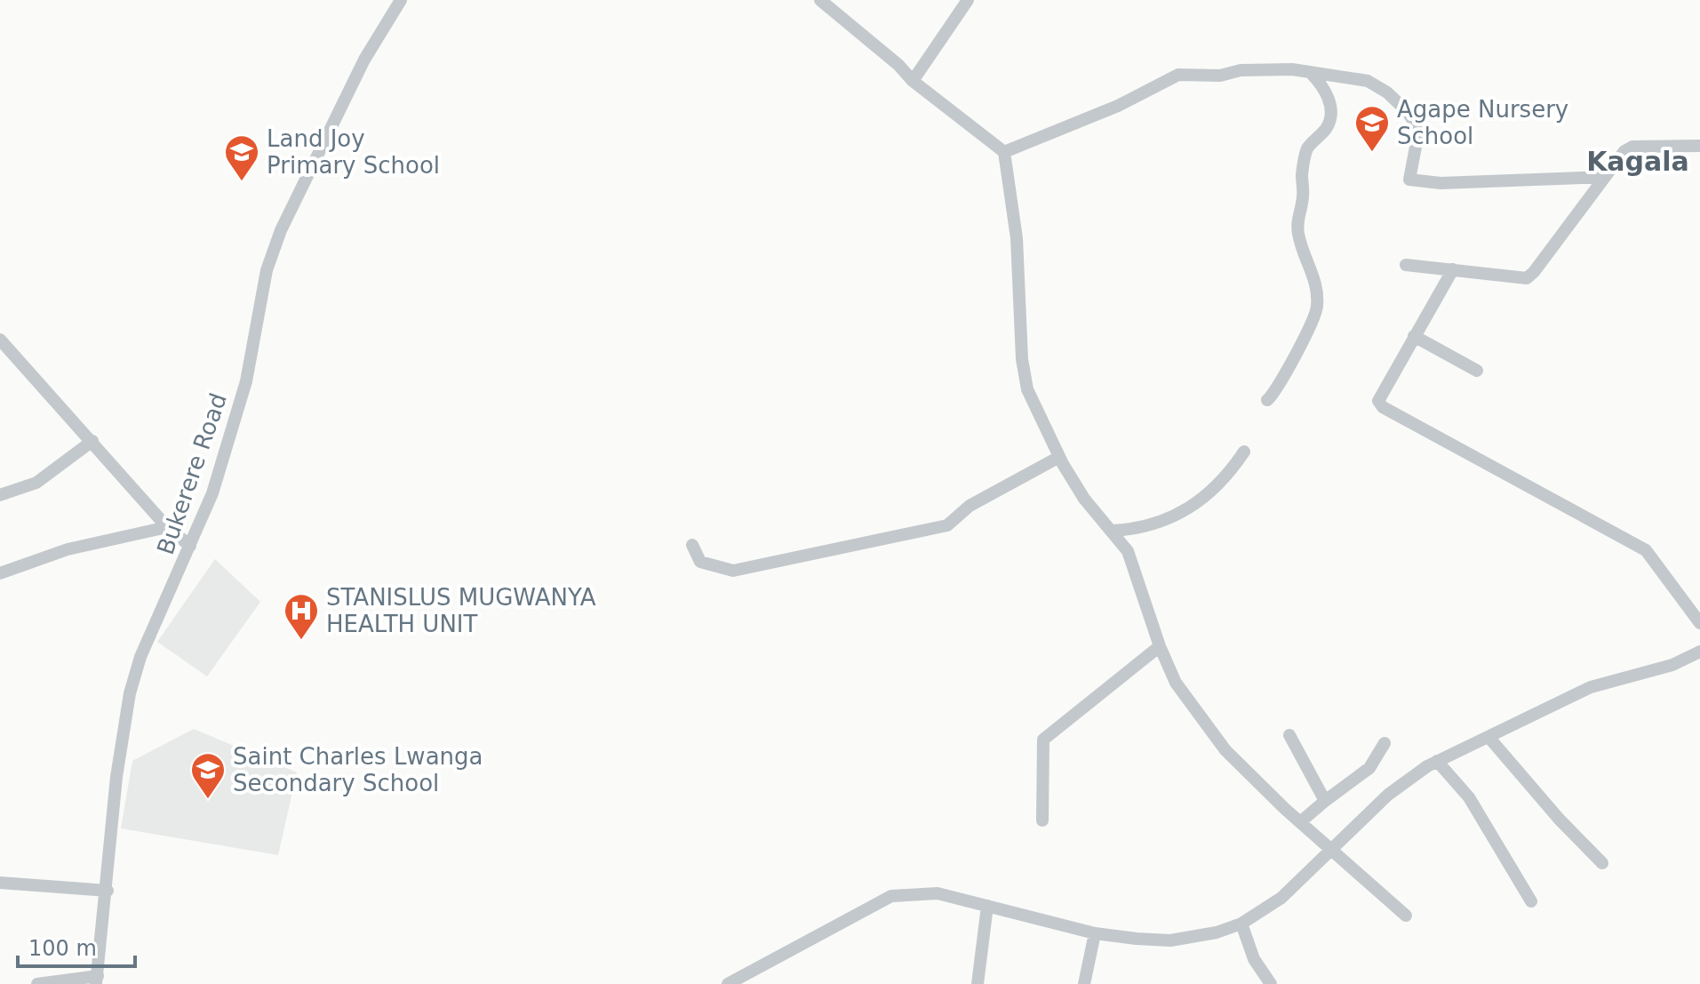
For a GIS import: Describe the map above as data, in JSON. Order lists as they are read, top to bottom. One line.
{"streets":{"street":["Bukerere Road"]},"districts":["Kagala"],"places":{"school or university":["Agape Nursery School","Land Joy Primary School","Saint Charles Lwanga Secondary School"],"hospital":["STANISLUS MUGWANYA HEALTH UNIT"]},"scale_bar":"100 m"}
